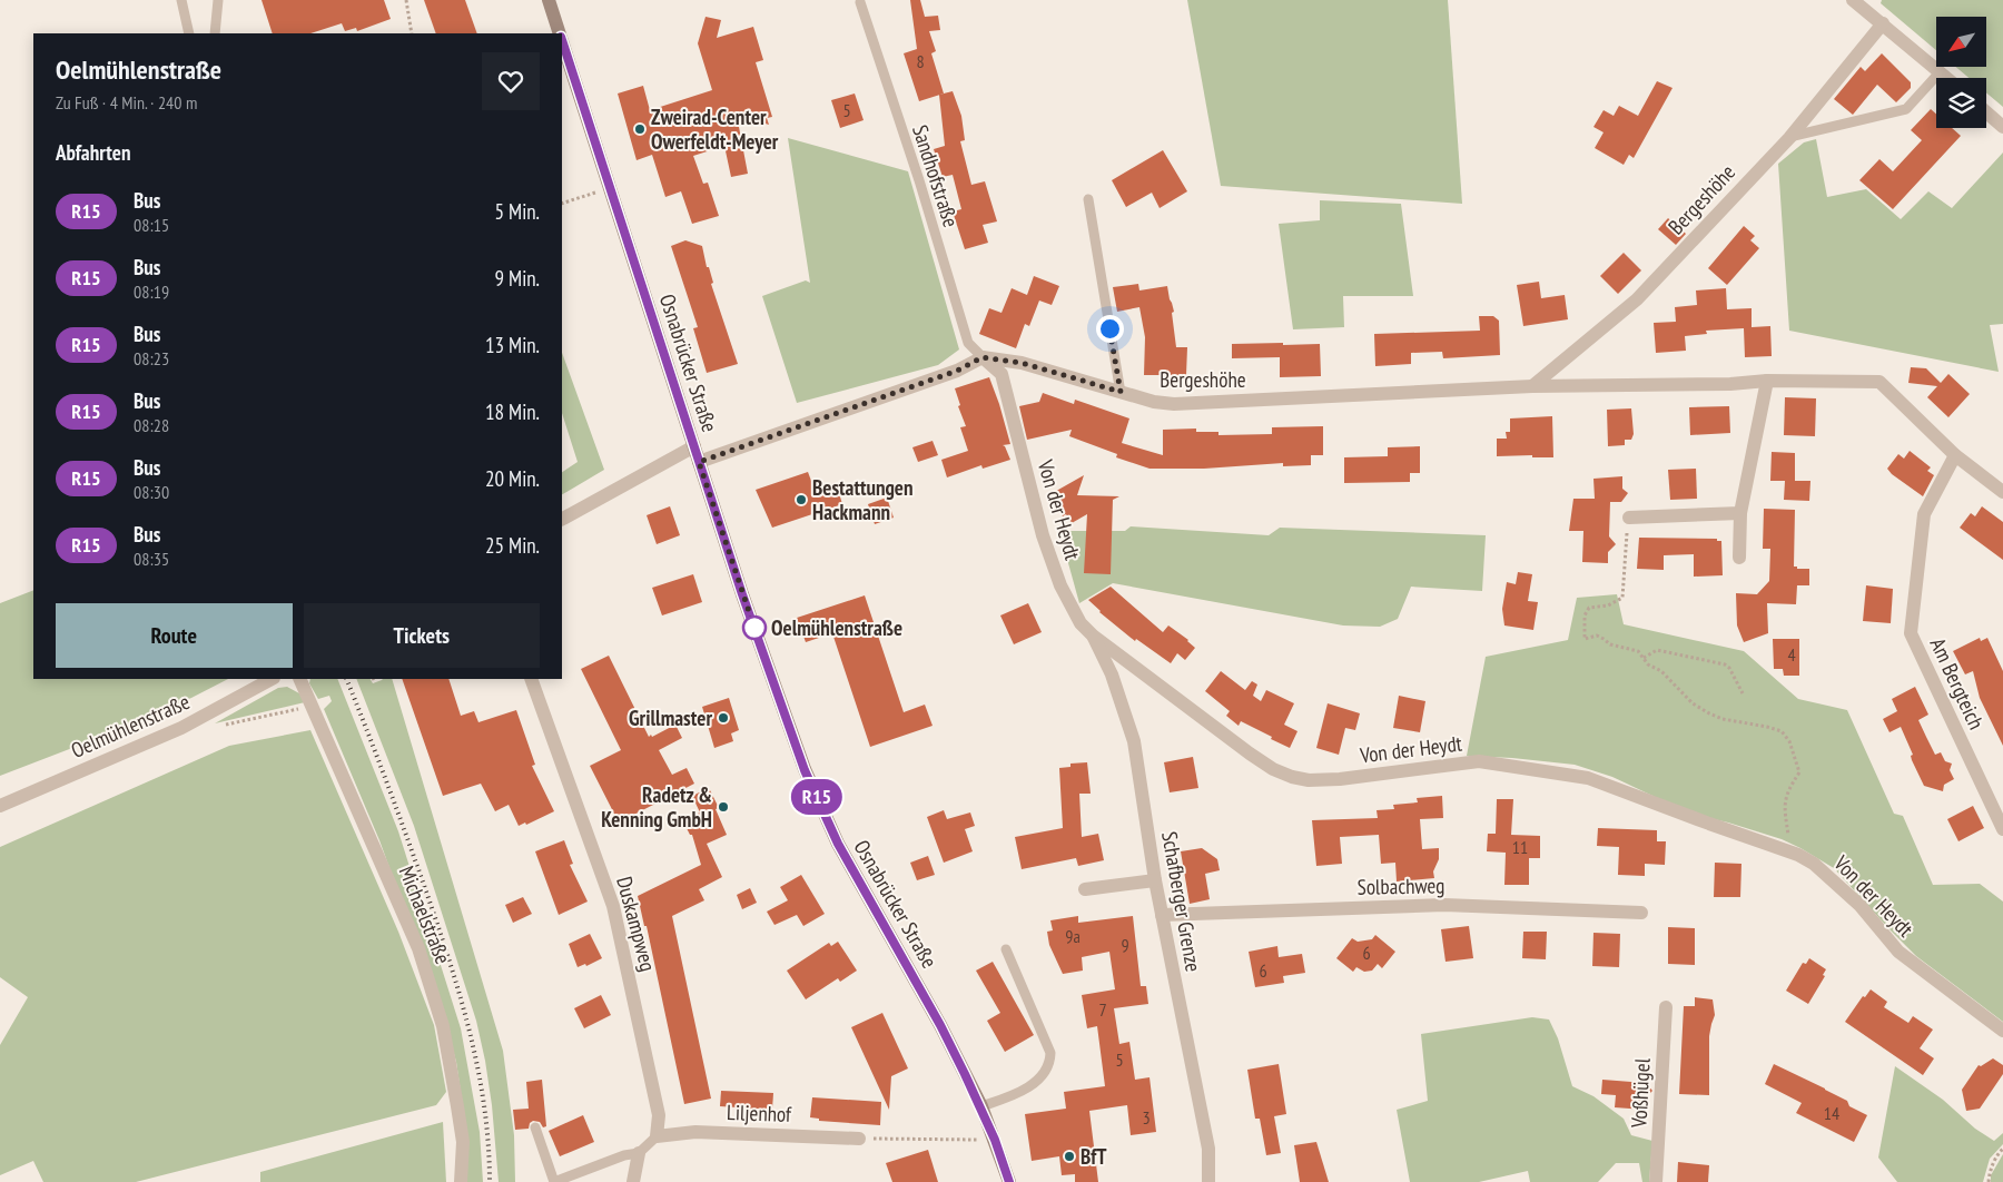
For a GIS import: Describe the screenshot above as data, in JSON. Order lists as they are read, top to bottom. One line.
{"streets":{"main road":["Osnabrücker Straße"],"street":["Bergeshöhe","Von der Heydt","Am Bergteich","Oelmühlenstraße","Solbachweg","Schafberger Grenze","Michaelstraße","Duskampweg","Voßhügel","Liljenhof"],"lane":["Sandhofstraße"]},"crossings":[["Sandhofstraße","Bergeshöhe"],["Sandhofstraße","Von der Heydt"],["Bergeshöhe","Von der Heydt"],["Bergeshöhe","Am Bergteich"],["Von der Heydt","Schafberger Grenze"],["Solbachweg","Schafberger Grenze"],["Duskampweg","Liljenhof"]],"places":["Zweirad-Center Owerfeldt-Meyer","Bestattungen Hackmann","Oelmühlenstraße","Grillmaster","Radetz & Kenning GmbH","BfT"],"lines":["bus line R15"],"house_numbers":["8","5","4","11","9a","9","6","6","7","5","14","3"],"north":"bottom left","page":{"on_map":"R15","heading":[["Oelmühlenstraße","Zu Fuß · 4 Min. · 240 m"],"Abfahrten"],"list":[{"mark":"R15","name":"Bus","note":"08:15","value":"5 Min."},{"mark":"R15","name":"Bus","note":"08:19","value":"9 Min."},{"mark":"R15","name":"Bus","note":"08:23","value":"13 Min."},{"mark":"R15","name":"Bus","note":"08:28","value":"18 Min."},{"mark":"R15","name":"Bus","note":"08:30","value":"20 Min."},{"mark":"R15","name":"Bus","note":"08:35","value":"25 Min."}],"buttons":["Route","Tickets"]}}
